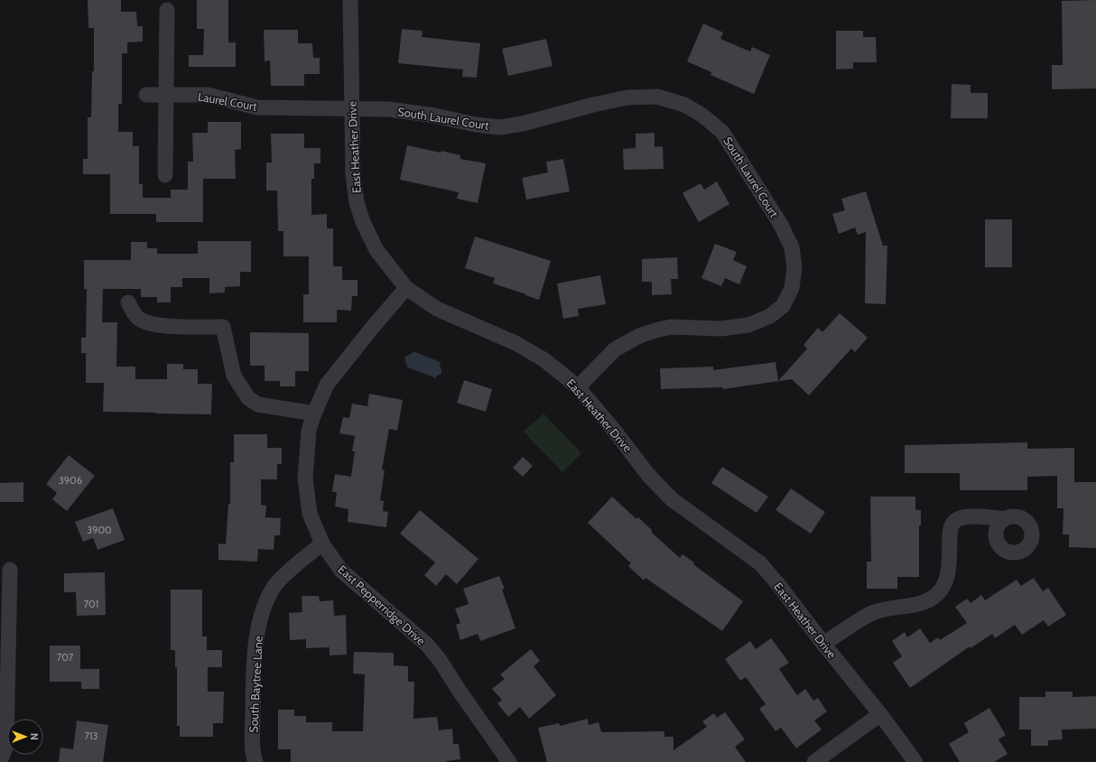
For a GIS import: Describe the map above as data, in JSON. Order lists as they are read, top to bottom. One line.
{"streets":{"street":["Laurel Court","South Laurel Court","East Heather Drive","East Pepperridge Drive","South Baytree Lane"]},"crossings":[["Laurel Court","South Laurel Court"],["Laurel Court","East Heather Drive"],["South Laurel Court","East Heather Drive"],["East Heather Drive","East Pepperridge Drive"],["East Pepperridge Drive","South Baytree Lane"]],"house_numbers":["3906","3900","701","707","713"],"north":"right"}
